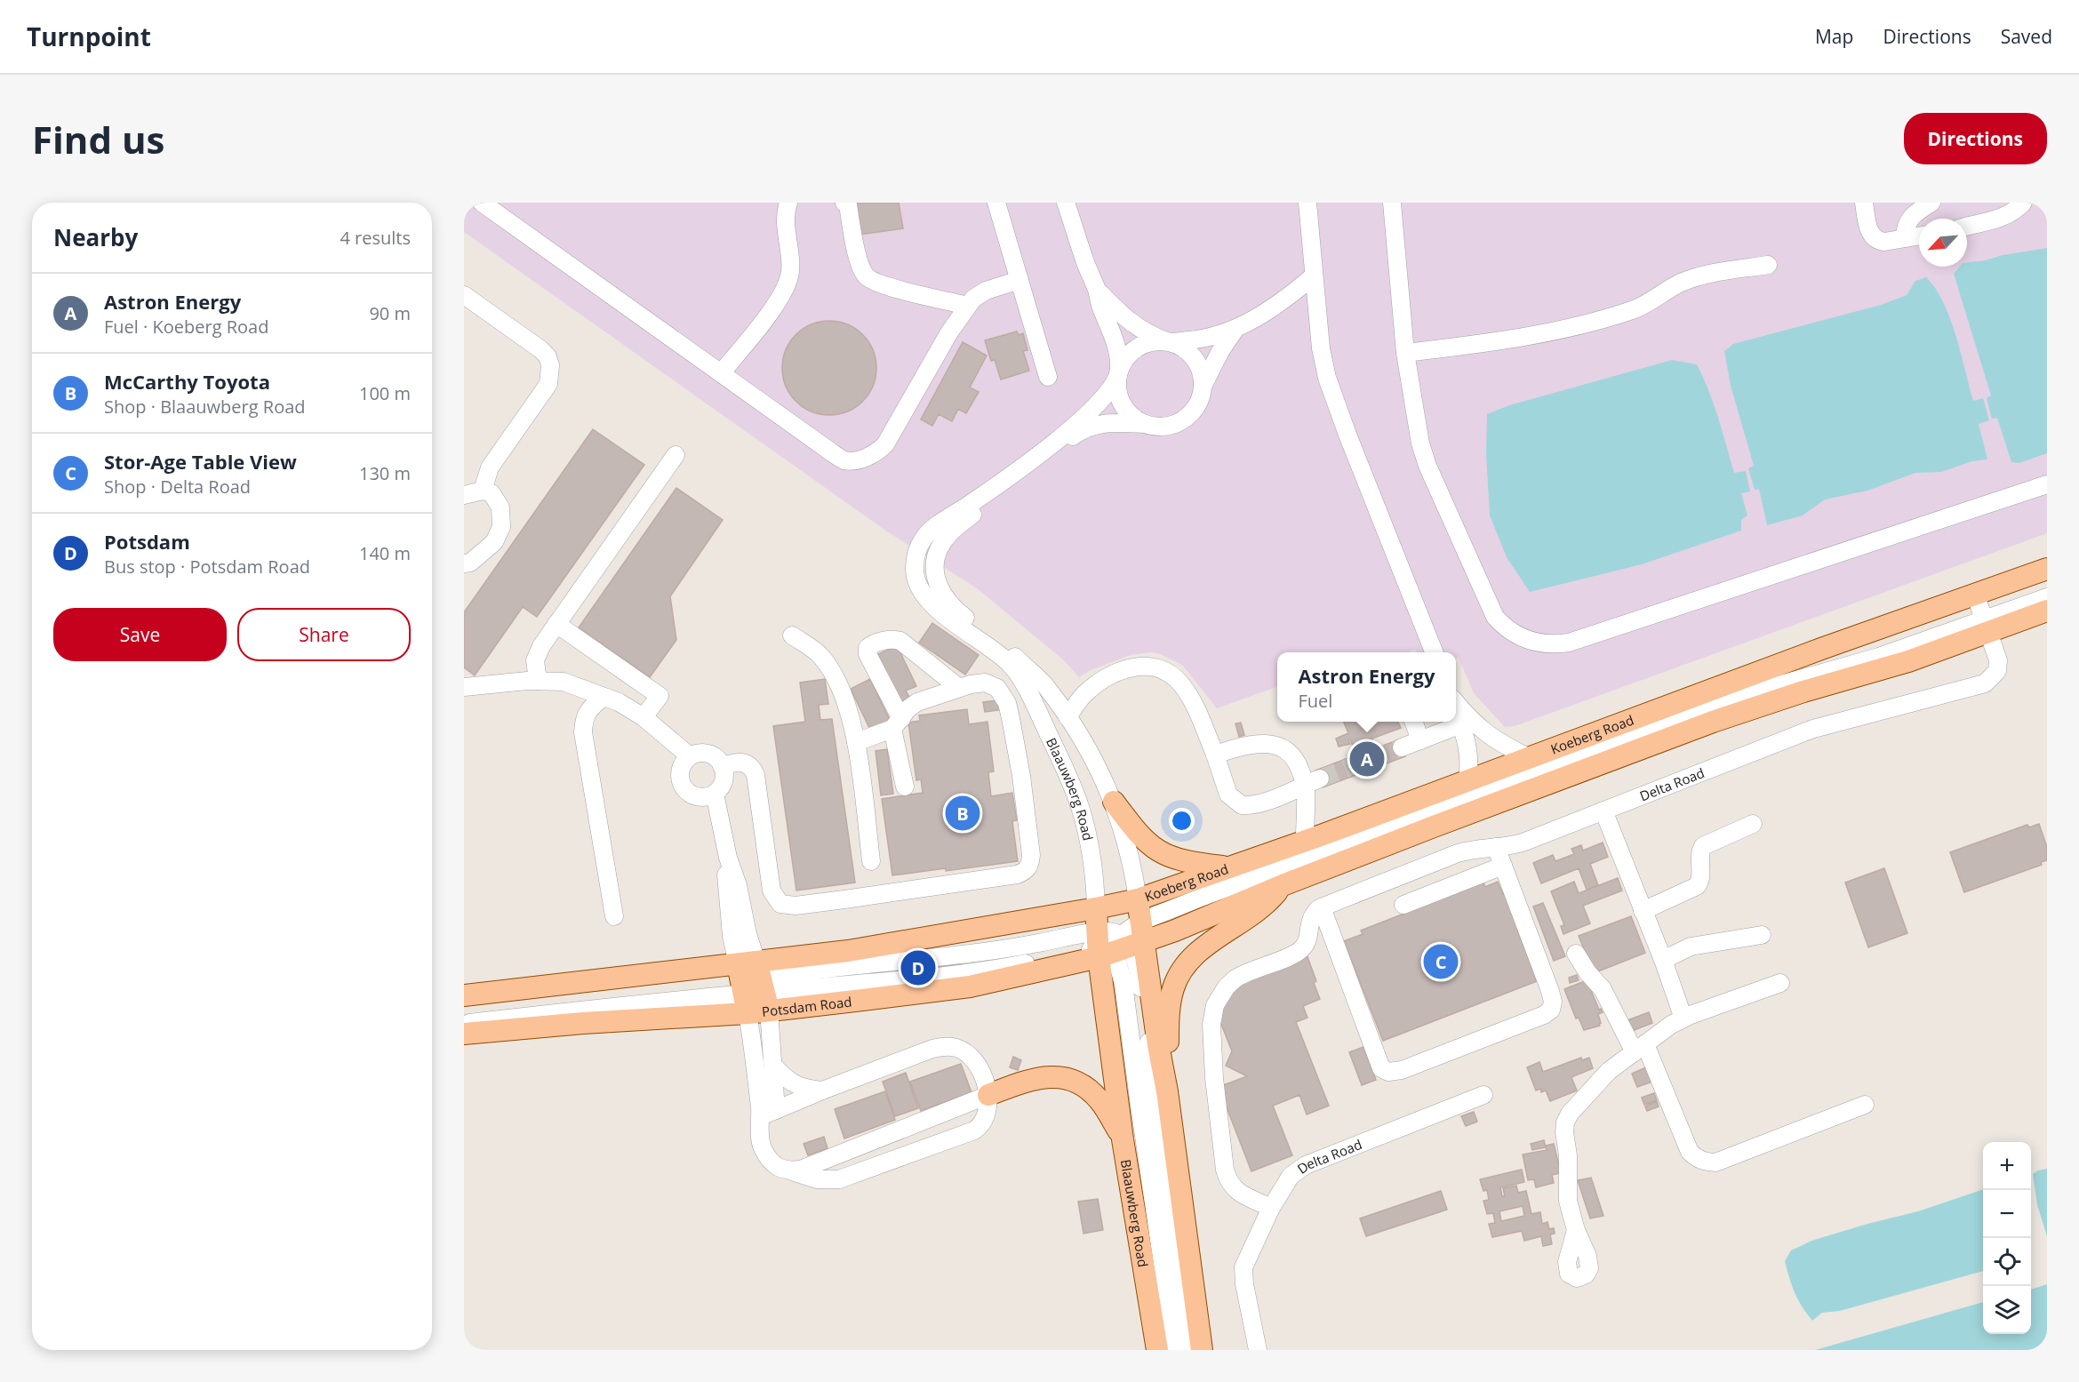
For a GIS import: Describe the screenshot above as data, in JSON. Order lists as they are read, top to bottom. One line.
{"streets":{"main road":["Koeberg Road","Blaauwberg Road","Potsdam Road"],"street":["Delta Road"]},"crossings":[["Koeberg Road","Delta Road"],["Koeberg Road","Blaauwberg Road"],["Koeberg Road","Potsdam Road"],["Blaauwberg Road","Potsdam Road"]],"north":"bottom left","page":{"header":"Turnpoint","nav":["Map","Directions","Saved"],"buttons":["Directions",["Save","Share"]],"title":"Find us","heading":["Nearby","4 results"],"list":[{"mark":"A","name":"Astron Energy","note":"Fuel · Koeberg Road","value":"90 m"},{"mark":"B","name":"McCarthy Toyota","note":"Shop · Blaauwberg Road","value":"100 m"},{"mark":"C","name":"Stor-Age Table View","note":"Shop · Delta Road","value":"130 m"},{"mark":"D","name":"Potsdam","note":"Bus stop · Potsdam Road","value":"140 m"}],"popup":["Astron Energy","Fuel"],"pins":["A","B","C","D"],"map_buttons":["+","−"]}}
